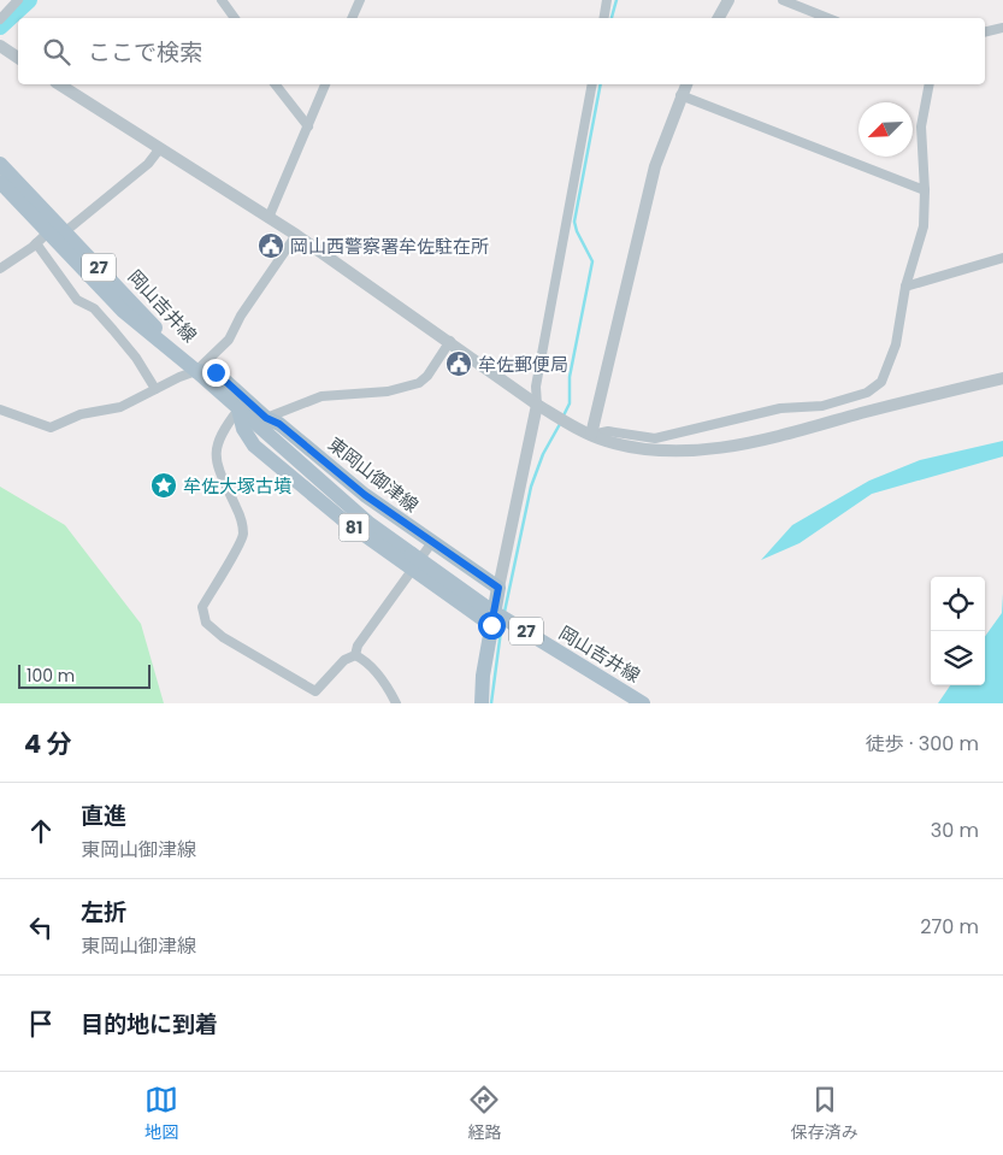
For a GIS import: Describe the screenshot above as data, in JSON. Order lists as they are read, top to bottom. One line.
{"streets":{"main road":["27","岡山吉井線","東岡山御津線","81"]},"crossings":[["岡山吉井線","東岡山御津線"],["岡山吉井線","81"]],"places":{"public building":["岡山西警察署牟佐駐在所","牟佐郵便局"],"place":["牟佐大塚古墳"]},"scale_bar":"100 m","north":"bottom left","page":{"search":"ここで検索","scale":"100 m","heading":["4 分","徒歩 · 300 m"],"list":[["直進","東岡山御津線","30 m"],["左折","東岡山御津線","270 m"],"目的地に到着"],"nav":["地図","経路","保存済み"]}}
